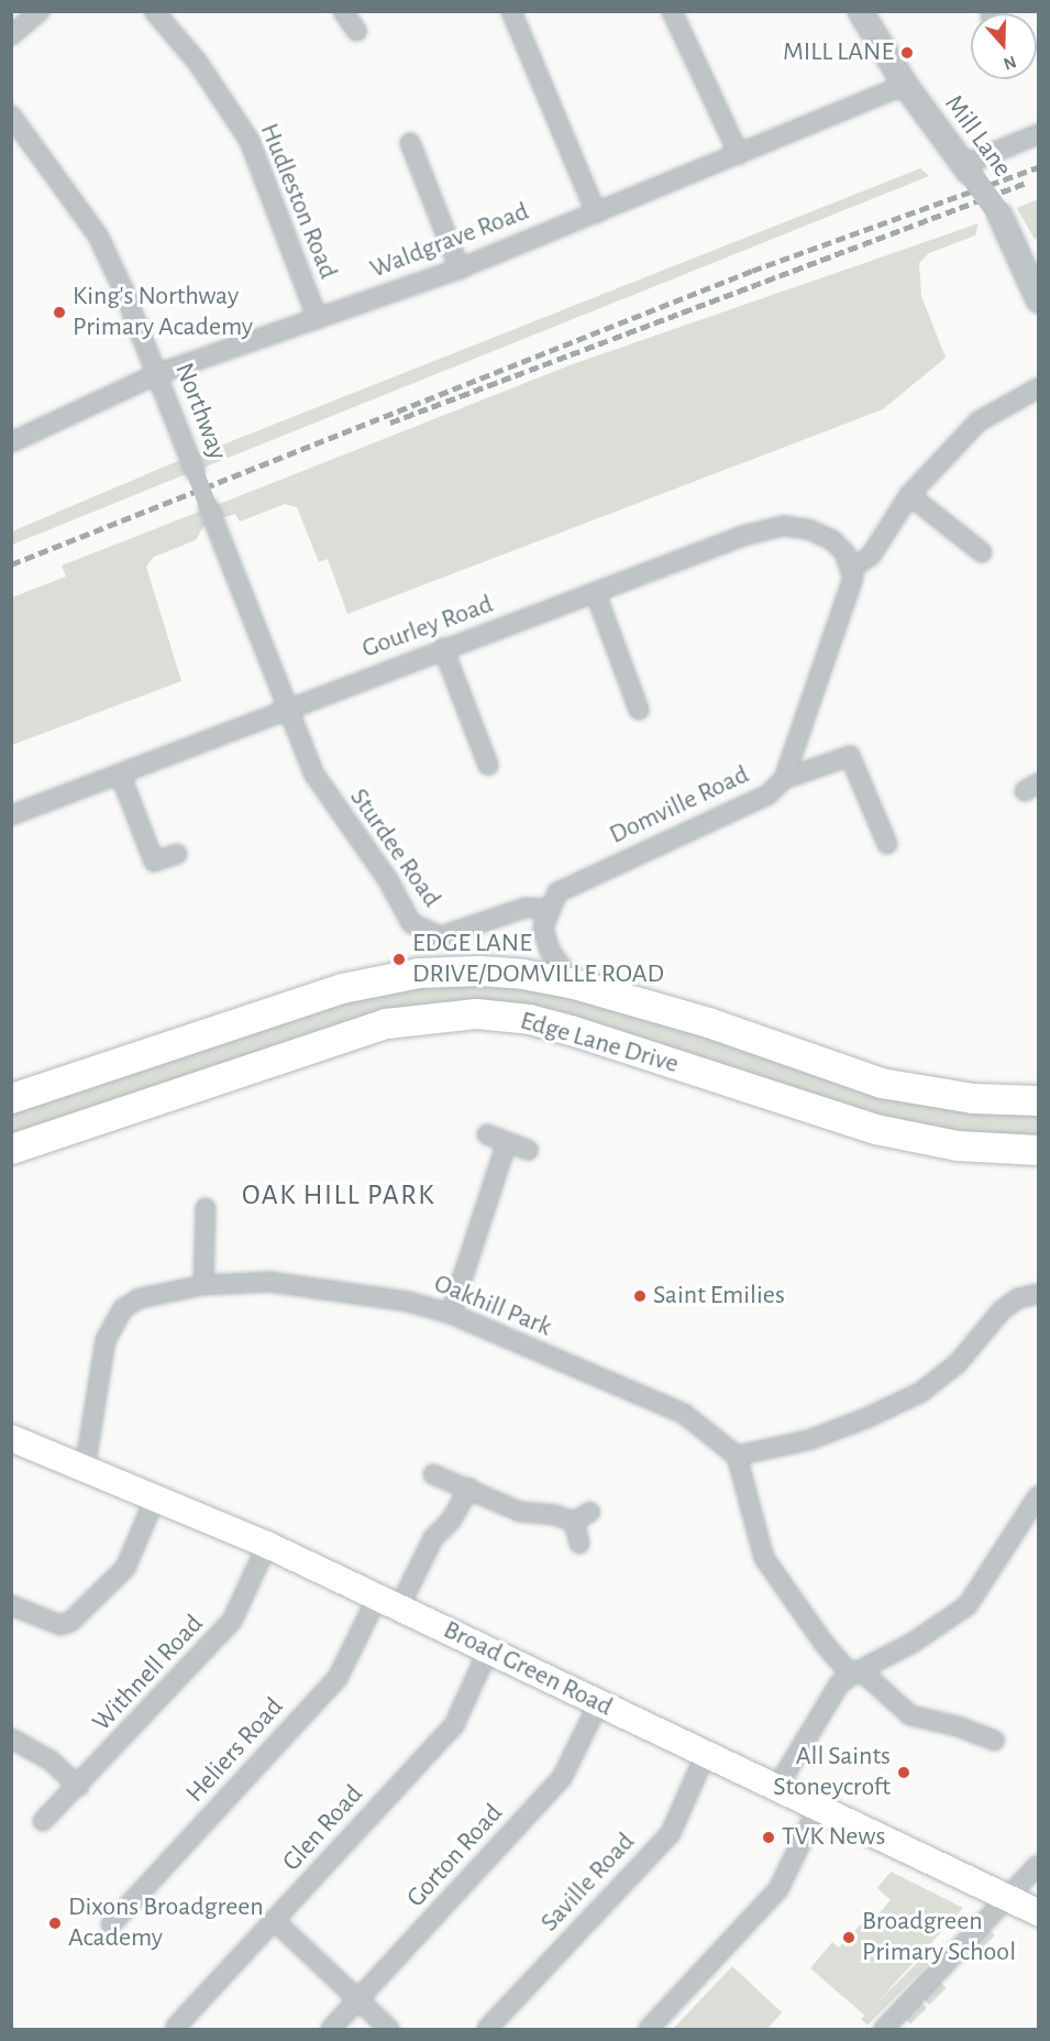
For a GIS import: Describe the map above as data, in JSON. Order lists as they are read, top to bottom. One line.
{"streets":{"highway":["Edge Lane Drive"],"main road":["Broad Green Road"],"street":["Mill Lane","Hudleston Road","Waldgrave Road","Northway","Gourley Road","Domville Road","Sturdee Road","Oakhill Park","Withnell Road","Heliers Road","Glen Road","Gorton Road","Saville Road"]},"crossings":[["Mill Lane","Waldgrave Road"],["Hudleston Road","Waldgrave Road"],["Waldgrave Road","Northway"],["Northway","Gourley Road"],["Northway","Sturdee Road"],["Gourley Road","Domville Road"],["Gourley Road","Sturdee Road"],["Domville Road","Sturdee Road"],["Oakhill Park","Broad Green Road"],["Broad Green Road","Withnell Road"],["Broad Green Road","Heliers Road"],["Broad Green Road","Glen Road"],["Broad Green Road","Gorton Road"],["Broad Green Road","Saville Road"]],"districts":["OAK HILL PARK"],"places":["MILL LANE","King's Northway Primary Academy","EDGE LANE DRIVE/DOMVILLE ROAD","Saint Emilies","All Saints Stoneycroft","TVK News","Dixons Broadgreen Academy","Broadgreen Primary School"],"north":"bottom"}
